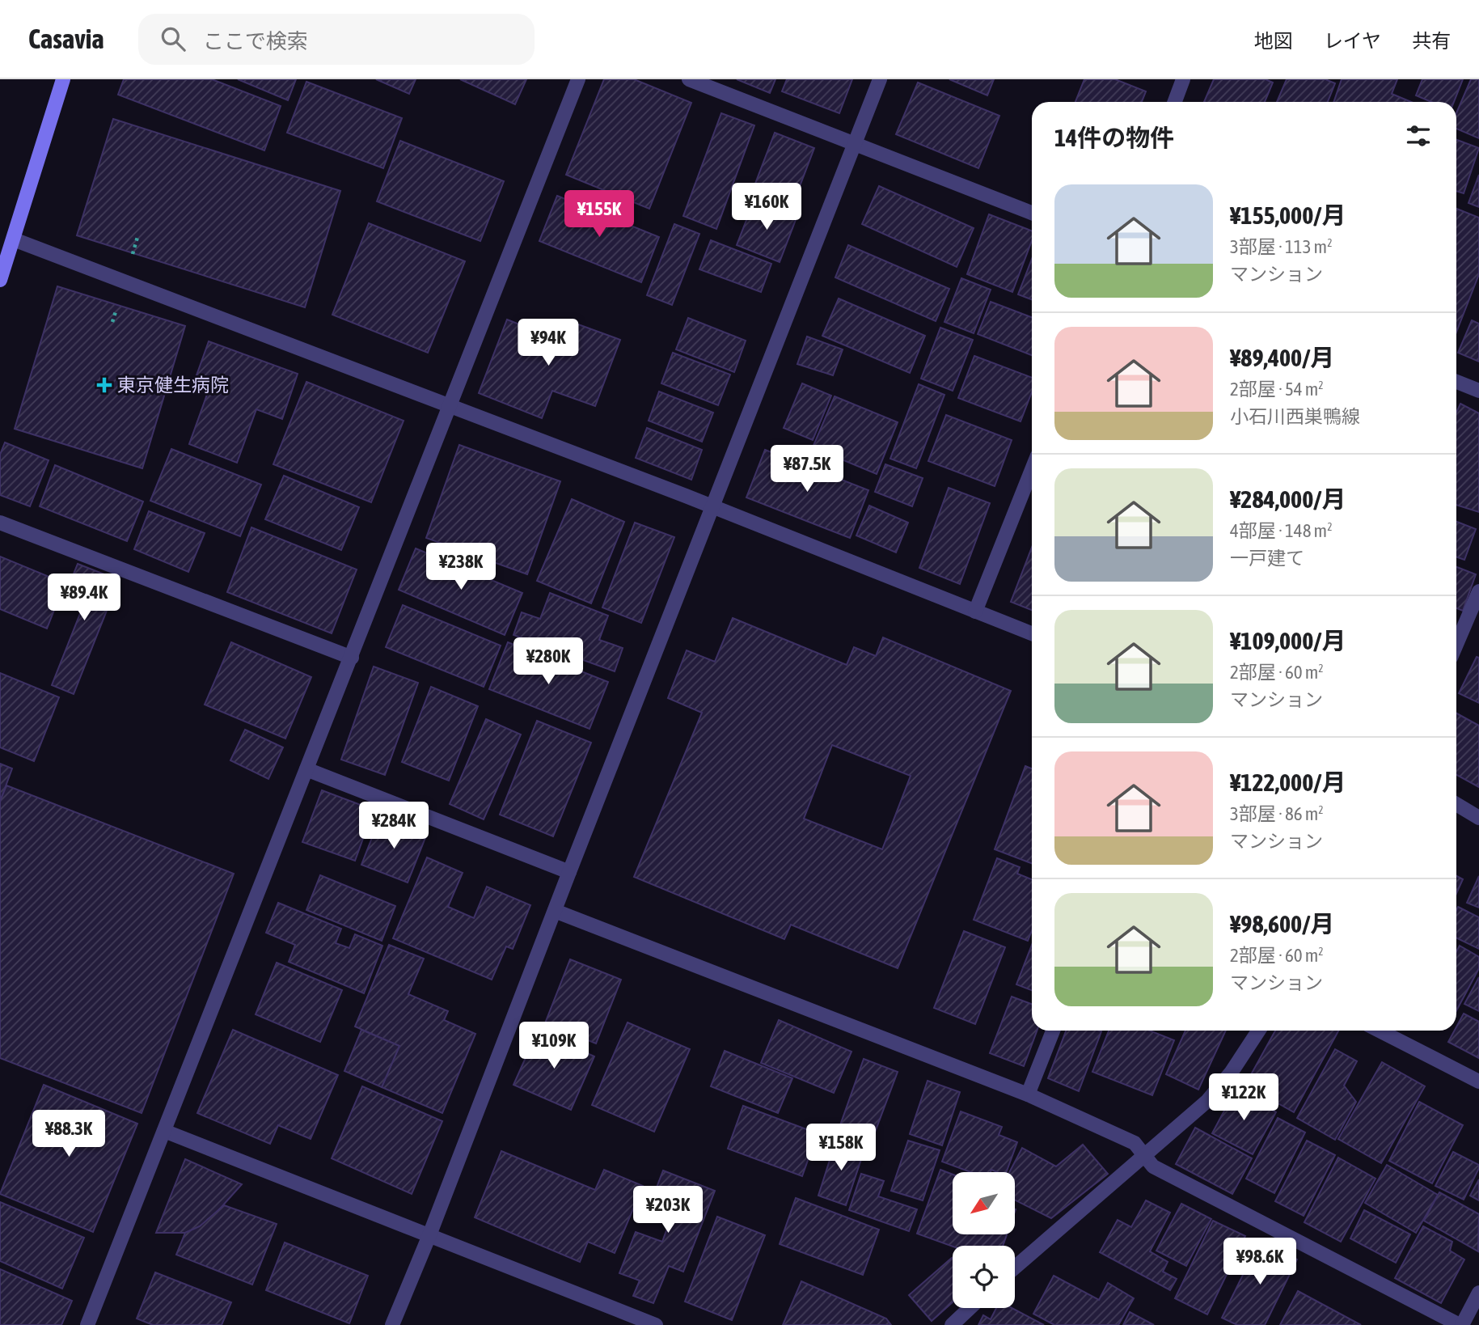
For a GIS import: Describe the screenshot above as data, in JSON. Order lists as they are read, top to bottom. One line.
{"places":{"health":["東京健生病院"]},"north":"bottom left","page":{"header":"Casavia","search":"ここで検索","nav":["地図","レイヤ","共有"],"heading":"14件の物件","list":[{"name":"¥155,000/月","note":"3部屋 · 113 m² · マンション"},{"name":"¥89,400/月","note":"2部屋 · 54 m² · 小石川西巣鴨線"},{"name":"¥284,000/月","note":"4部屋 · 148 m² · 一戸建て"},{"name":"¥109,000/月","note":"2部屋 · 60 m² · マンション"},{"name":"¥122,000/月","note":"3部屋 · 86 m² · マンション"},{"name":"¥98,600/月","note":"2部屋 · 60 m² · マンション"}],"price":["¥160K","¥155K","¥94K","¥87.5K","¥238K","¥89.4K","¥280K","¥284K","¥109K","¥122K","¥88.3K","¥158K","¥203K","¥98.6K"]}}
